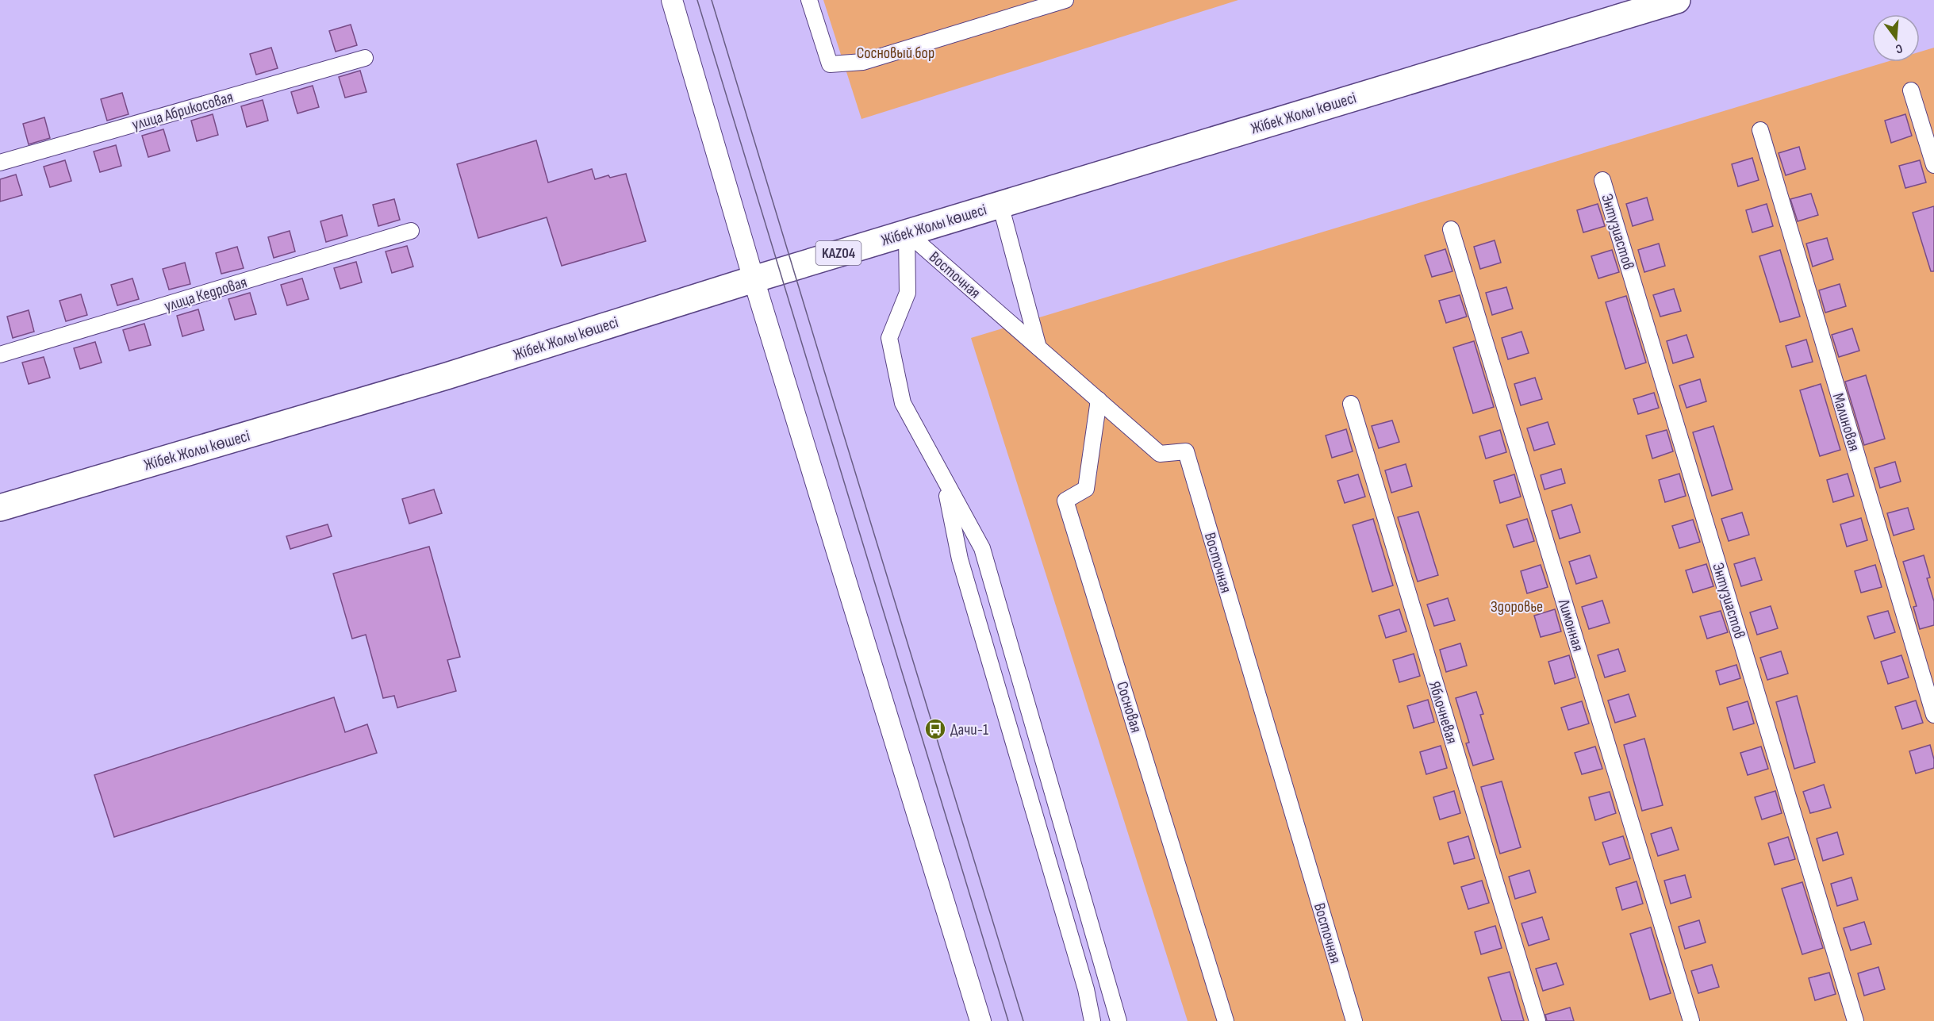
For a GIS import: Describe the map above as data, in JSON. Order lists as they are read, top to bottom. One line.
{"streets":{"highway":["Жібек Жолы көшесі","KАZ04"],"street":["улица Абрикосовая","Энтузиастов","Восточная","улица Кедровая","Малиновая","Лимонная","Сосновая","Яблочневая"]},"crossings":[["Жібек Жолы көшесі","Восточная"],["Восточная","Сосновая"]],"parks":["Сосновый бор","Здоровье"],"places":{"bus stop":["Дачи-1"]},"north":"bottom"}
